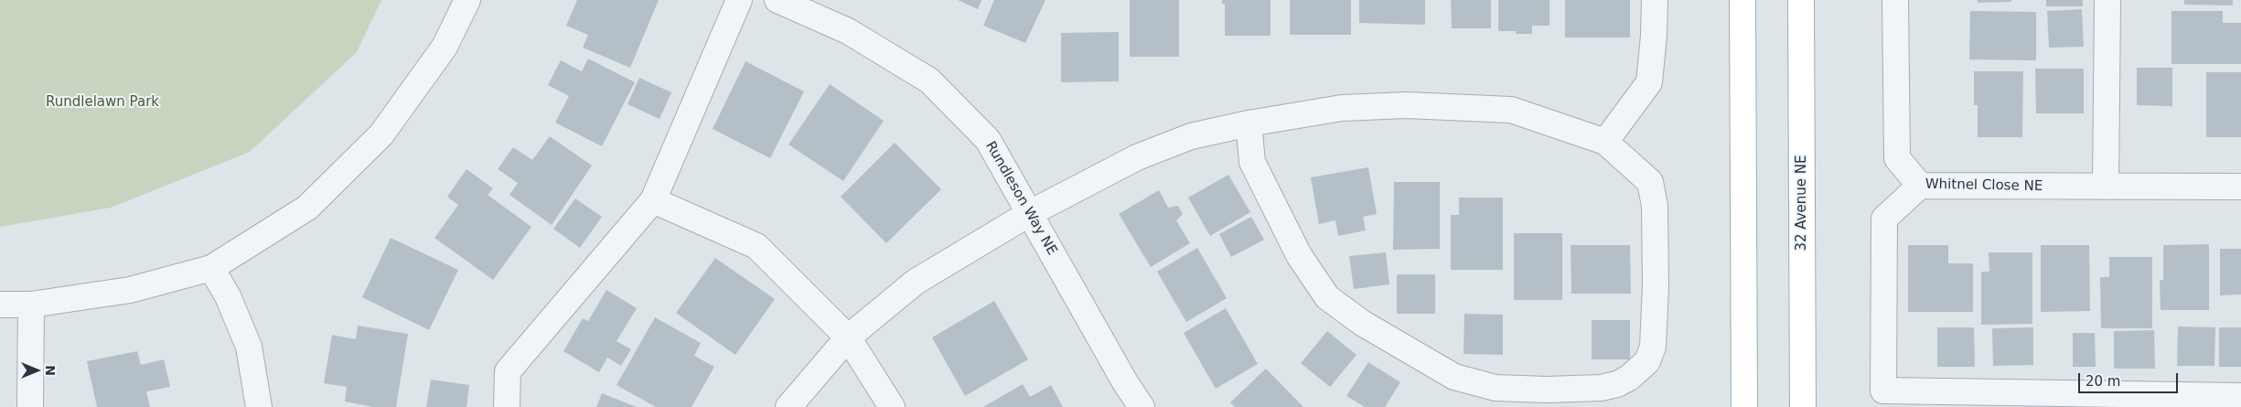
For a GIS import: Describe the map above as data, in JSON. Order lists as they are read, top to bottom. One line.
{"streets":{"main road":["32 Avenue NE"],"street":["Whitnel Close NE","Rundleson Way NE"]},"parks":["Rundlelawn Park"],"scale_bar":"20 m","north":"right"}
